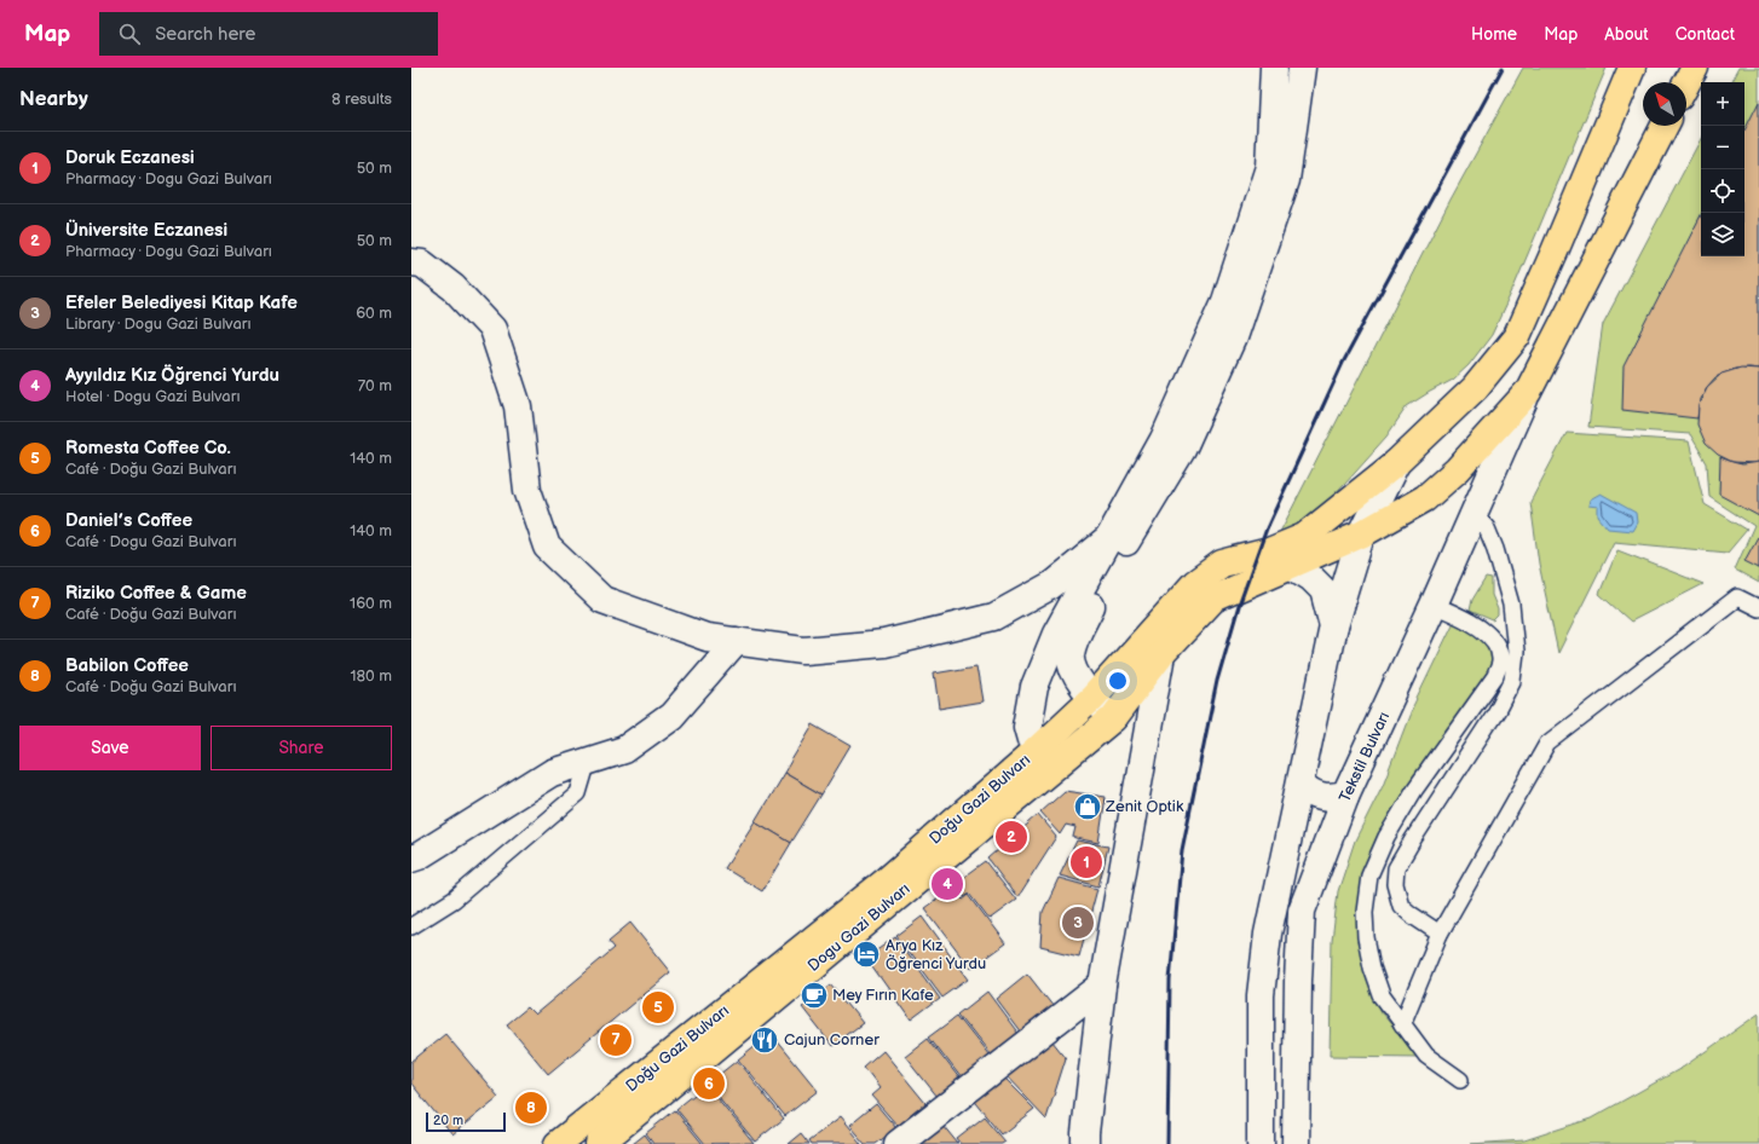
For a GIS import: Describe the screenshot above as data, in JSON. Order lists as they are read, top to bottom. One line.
{"streets":{"main road":["Doğu Gazi Bulvarı","Dogu Gazi Bulvarı"],"street":["Tekstil Bulvarı"]},"crossings":[["Tekstil Bulvarı","Dogu Gazi Bulvarı"],["Doğu Gazi Bulvarı","Dogu Gazi Bulvarı"]],"places":{"shop":["Zenit Optik"],"hotel":["Arya Kız Öğrenci Yurdu"],"cafe":["Mey Fırın Kafe"],"restaurant":["Cajun Corner"]},"scale_bar":"20 m","north":"top left","page":{"header":"Map","search":"Search here","nav":["Home","Map","About","Contact"],"heading":["Nearby","8 results"],"map_buttons":["+","−"],"list":[{"mark":"1","name":"Doruk Eczanesi","note":"Pharmacy · Dogu Gazi Bulvarı","value":"50 m"},{"mark":"2","name":"Üniversite Eczanesi","note":"Pharmacy · Dogu Gazi Bulvarı","value":"50 m"},{"mark":"3","name":"Efeler Belediyesi Kitap Kafe","note":"Library · Dogu Gazi Bulvarı","value":"60 m"},{"mark":"4","name":"Ayyıldız Kız Öğrenci Yurdu","note":"Hotel · Dogu Gazi Bulvarı","value":"70 m"},{"mark":"5","name":"Romesta Coffee Co.","note":"Café · Doğu Gazi Bulvarı","value":"140 m"},{"mark":"6","name":"Daniel’s Coffee","note":"Café · Dogu Gazi Bulvarı","value":"140 m"},{"mark":"7","name":"Riziko Coffee & Game","note":"Café · Doğu Gazi Bulvarı","value":"160 m"},{"mark":"8","name":"Babilon Coffee","note":"Café · Doğu Gazi Bulvarı","value":"180 m"}],"buttons":["Save","Share"],"pins":["2","1","4","3","5","7","6","8"],"scale":"20 m"}}
